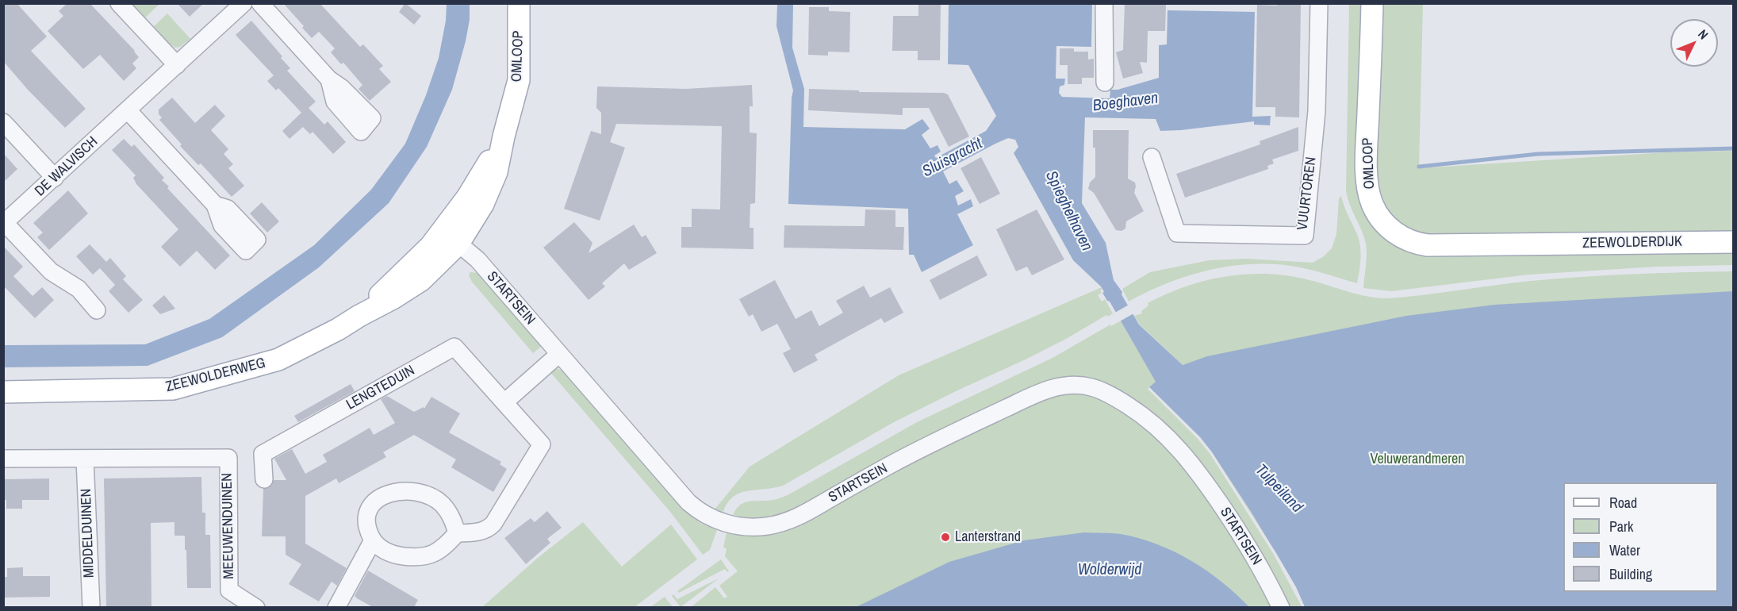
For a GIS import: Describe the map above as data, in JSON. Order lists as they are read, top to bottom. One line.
{"streets":{"main road":["OMLOOP","ZEEWOLDERDIJK","ZEEWOLDERWEG"],"street":["DE WALVISCH","VUURTOREN","STARTSEIN","LENGTEDUIN","MEEUWENDUINEN","MIDDELDUINEN"]},"crossings":[["OMLOOP","ZEEWOLDERDIJK"],["OMLOOP","STARTSEIN"],["OMLOOP","ZEEWOLDERWEG"],["STARTSEIN","ZEEWOLDERWEG"],["MEEUWENDUINEN","MIDDELDUINEN"]],"water":["Boeghaven","Sluisgracht","Spieghelhaven","Tulpeiland","Wolderwijd"],"parks":["Veluwerandmeren"],"places":["Lanterstrand"],"legend":["Road","Park","Water","Building"],"north":"top right"}
